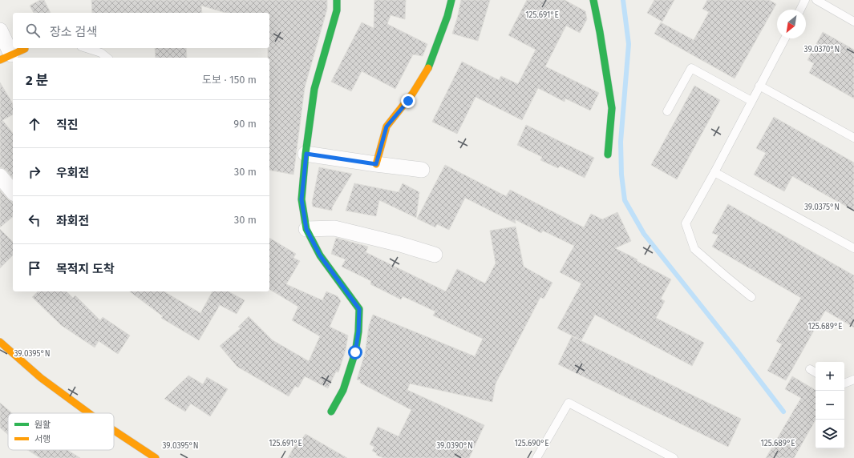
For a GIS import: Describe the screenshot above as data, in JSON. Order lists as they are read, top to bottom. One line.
{"legend":["원활","서행"],"north":"bottom left","page":{"search":"장소 검색","heading":["2 분","도보 · 150 m"],"list":[["직진","90 m"],["우회전","30 m"],["좌회전","30 m"],"목적지 도착"],"map_buttons":["+","−"]},"coordinates":["125.691°E","39.0370°N","39.0375°N","125.689°E","39.0395°N","125.690°E","39.0390°N"]}
